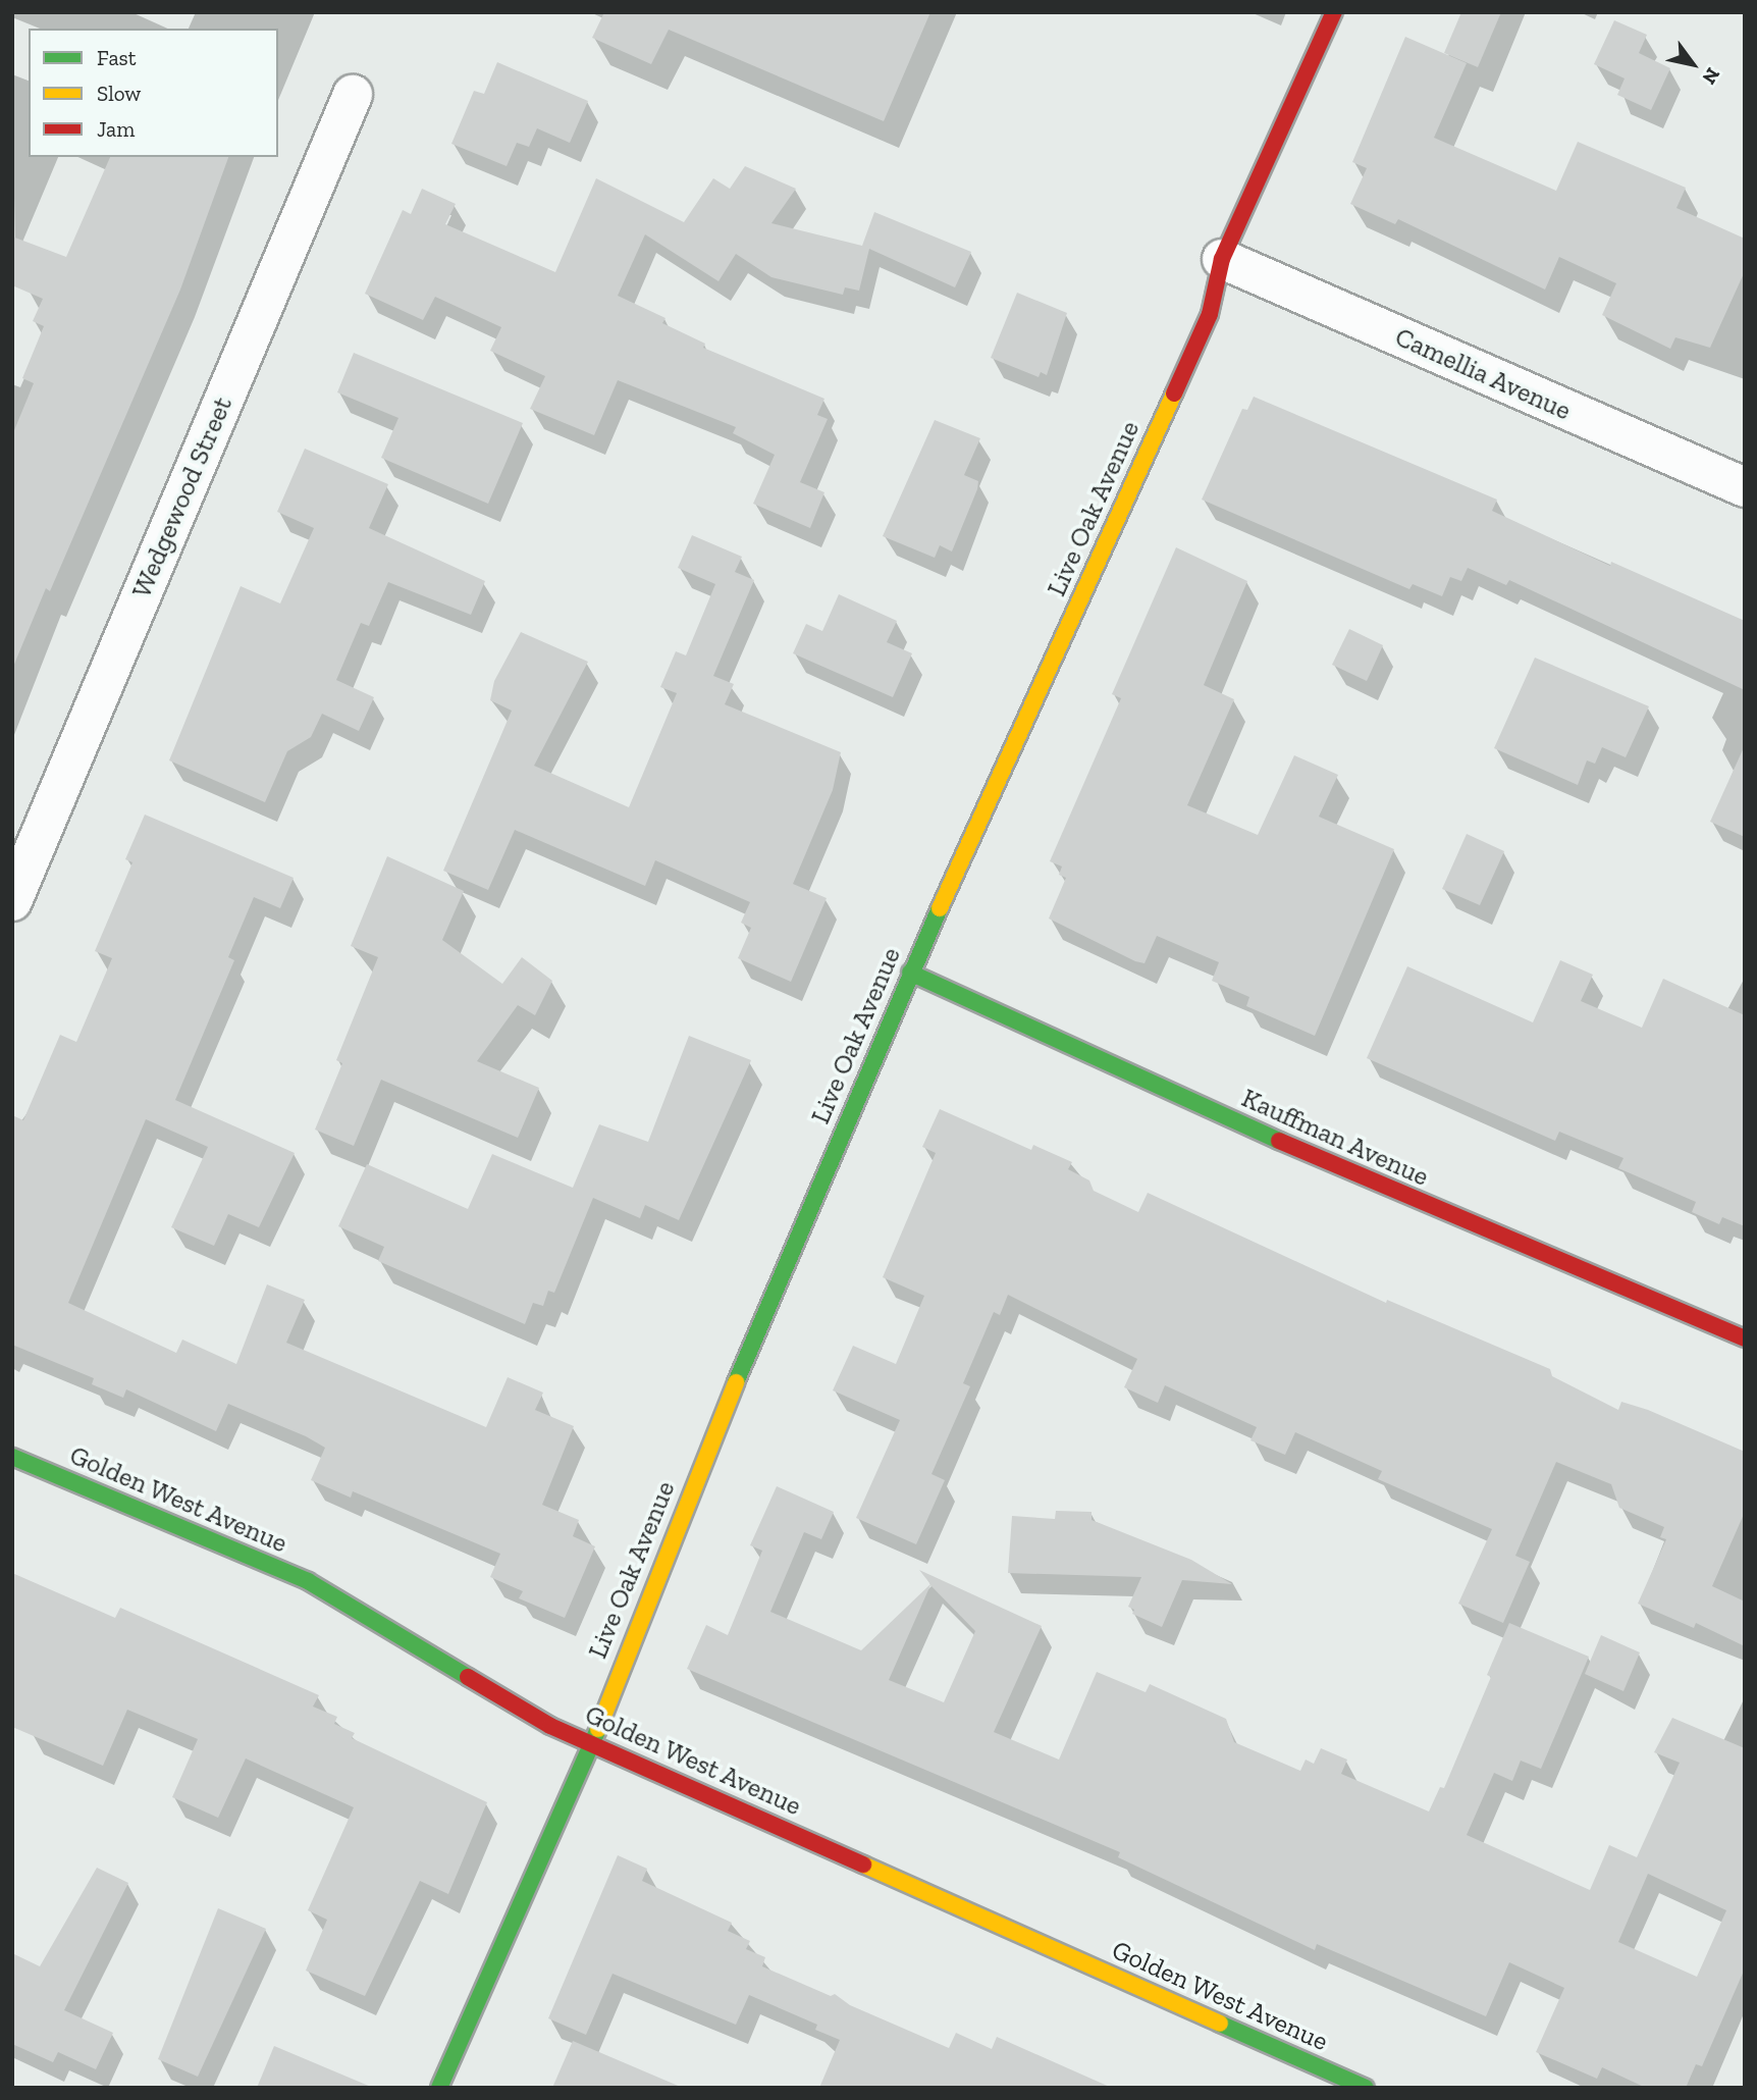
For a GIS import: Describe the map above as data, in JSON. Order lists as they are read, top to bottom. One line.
{"streets":{"street":["Camellia Avenue","Wedgewood Street","Live Oak Avenue","Kauffman Avenue","Golden West Avenue"]},"crossings":[["Camellia Avenue","Live Oak Avenue"],["Live Oak Avenue","Kauffman Avenue"],["Live Oak Avenue","Golden West Avenue"]],"legend":["Fast","Slow","Jam"],"north":"bottom right"}
